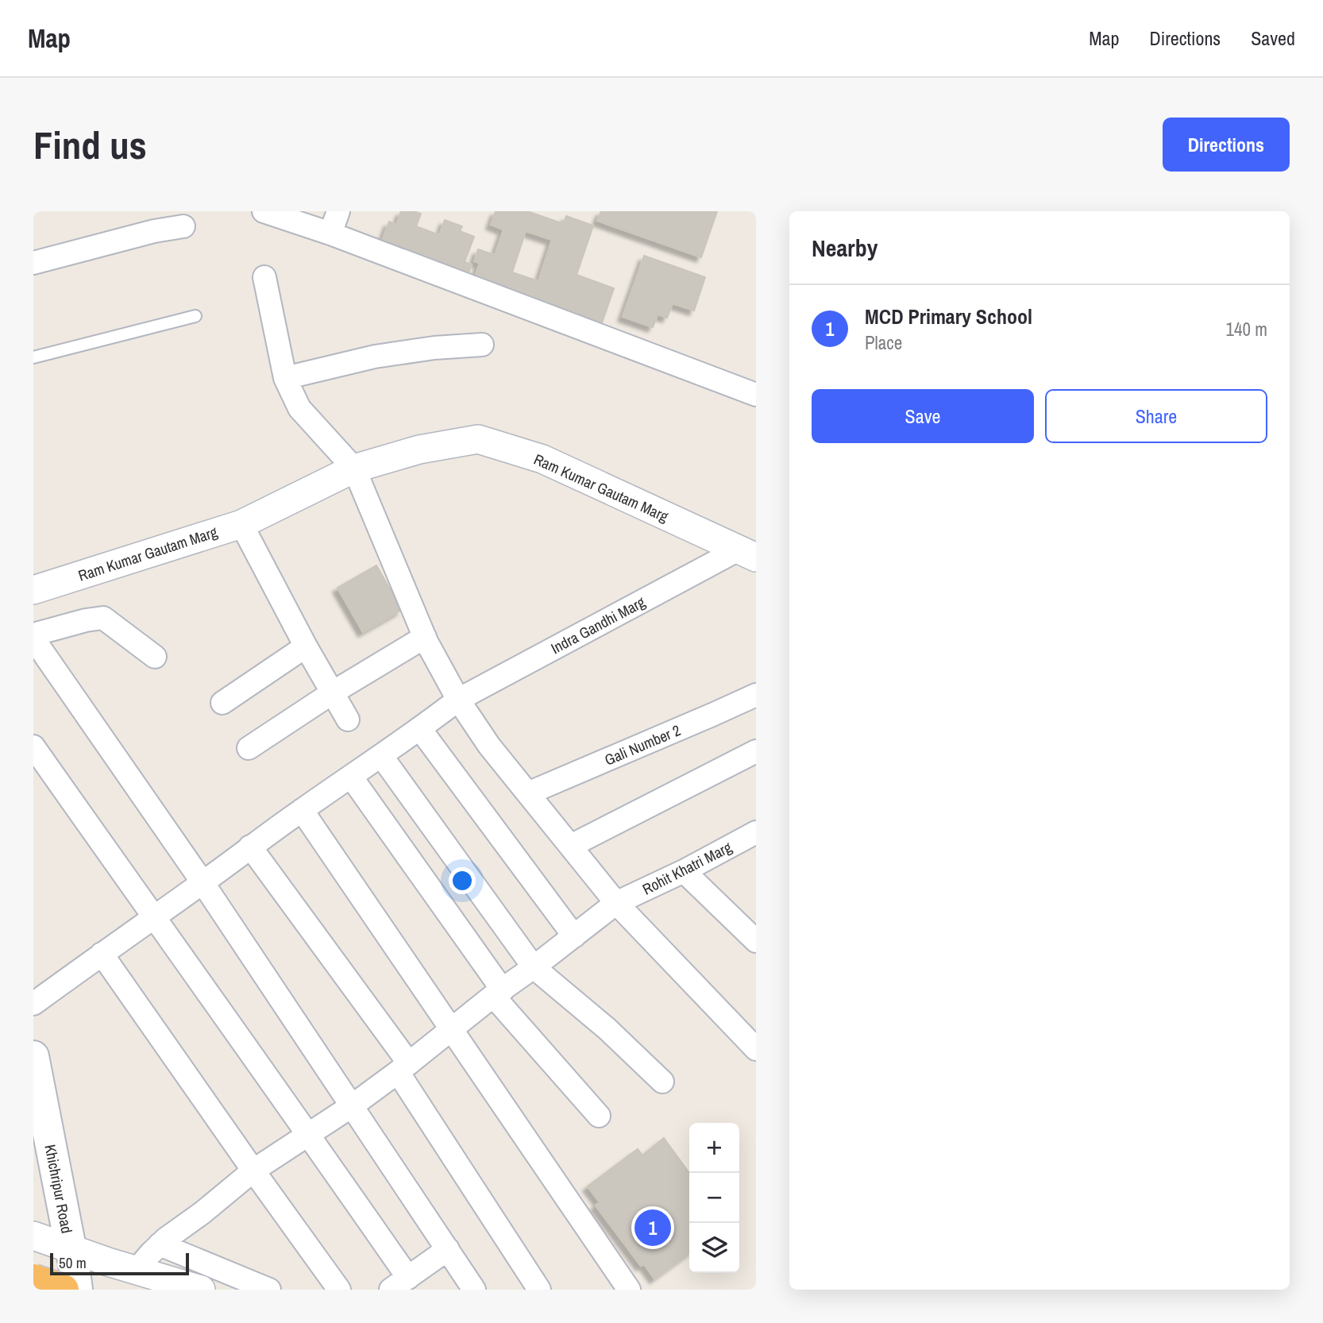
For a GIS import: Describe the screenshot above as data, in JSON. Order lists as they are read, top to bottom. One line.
{"streets":{"main road":["Khichripur Road"],"street":["Ram Kumar Gautam Marg","Indra Gandhi Marg","Gali Number 2","Rohit Khatri Marg"]},"crossings":[["Ram Kumar Gautam Marg","Indra Gandhi Marg"]],"scale_bar":"50 m","page":{"header":"Map","nav":["Map","Directions","Saved"],"buttons":["Directions",["Save","Share"]],"title":"Find us","heading":"Nearby","list":[{"mark":"1","name":"MCD Primary School","note":"Place","value":"140 m"}],"map_buttons":["+","−"],"pins":"1","scale":"50 m"}}
